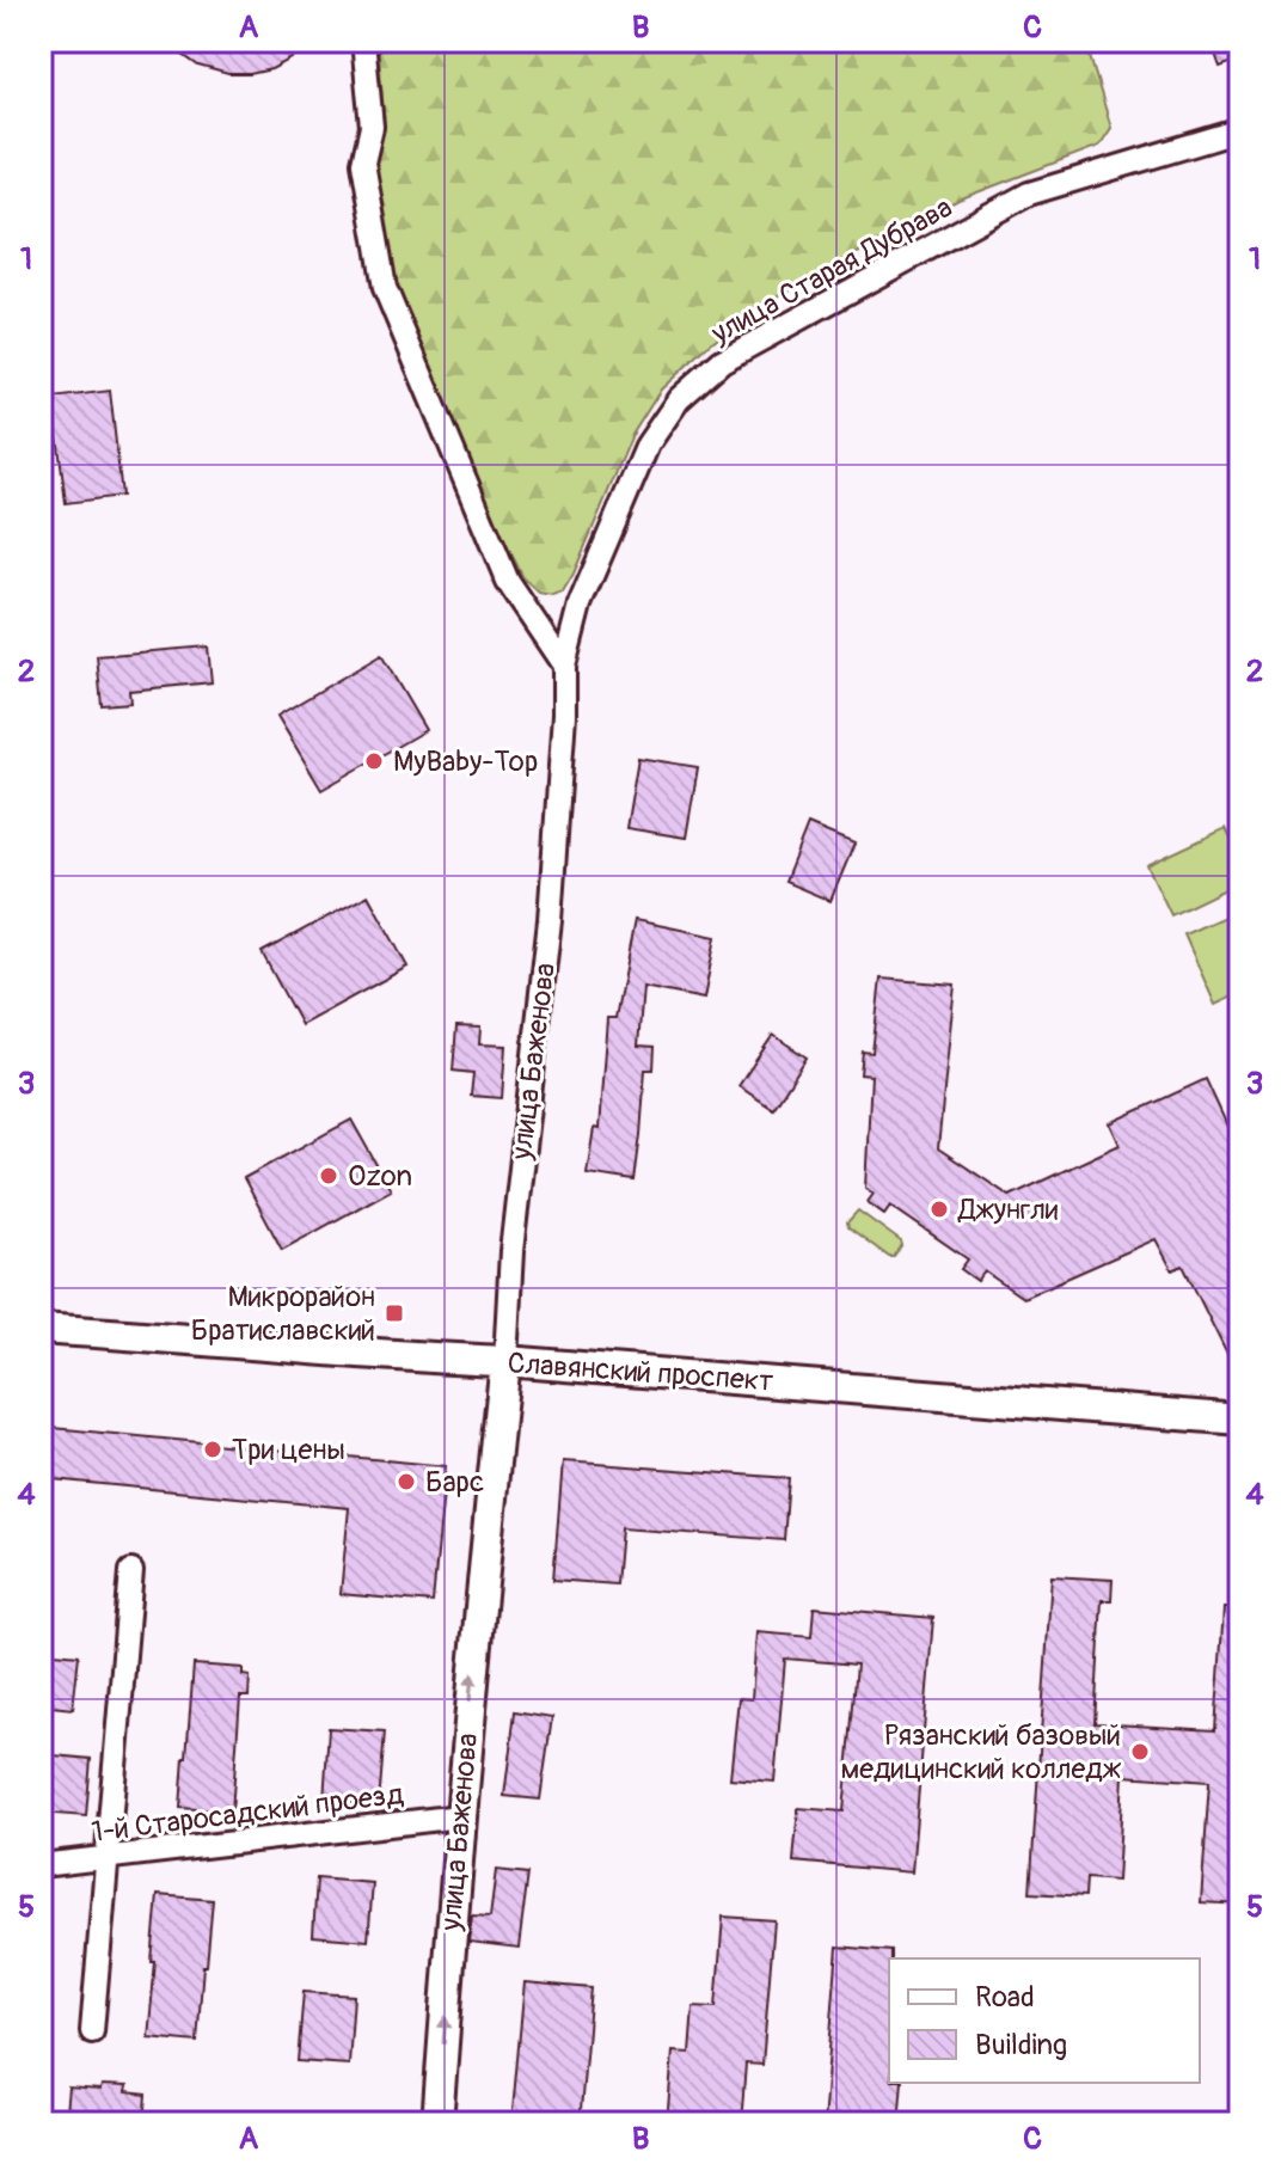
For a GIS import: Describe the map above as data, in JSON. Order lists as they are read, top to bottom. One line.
{"streets":{"street":["улица Старая Дубрава","улица Баженова","Славянский проспект","1-й Старосадский проезд"]},"crossings":[["улица Старая Дубрава","улица Баженова"],["улица Баженова","Славянский проспект"],["улица Баженова","1-й Старосадский проезд"]],"one_way":["улица Баженова"],"places":{"other":["MyBaby-Top","Ozon","Джунгли","Три цены","Барс","Рязанский базовый медицинский колледж"],"transit":["Микрорайон Братиславский"]},"legend":["Road","Building"],"grid":{"columns":["A","B","C"],"rows":["1","2","3","4","5"]}}
